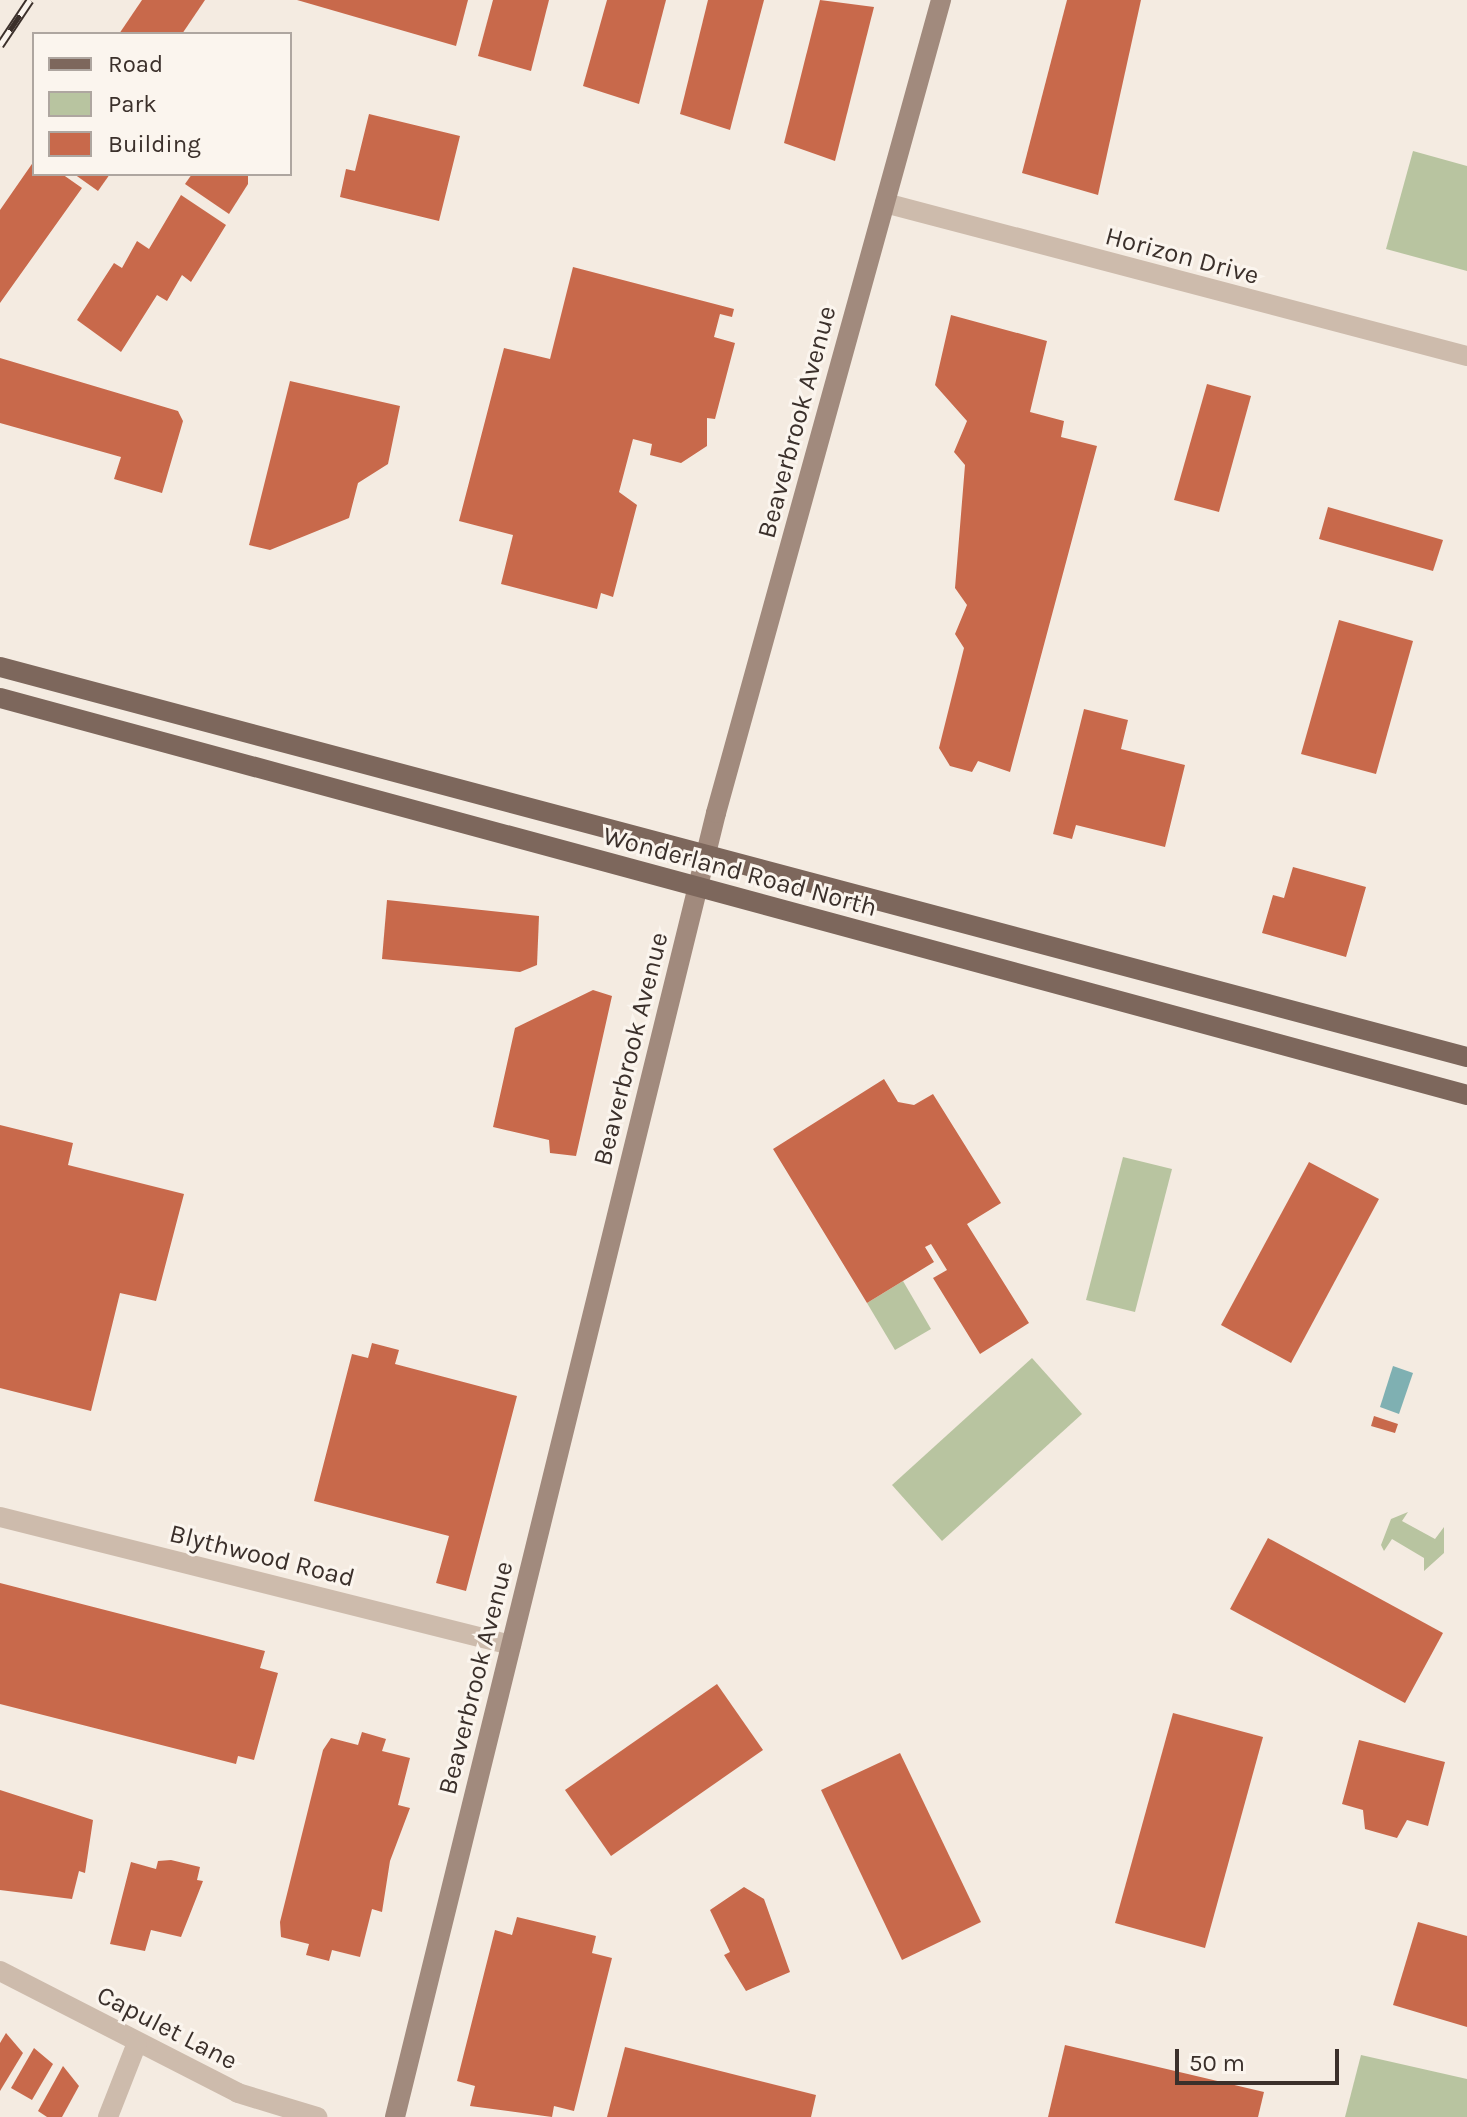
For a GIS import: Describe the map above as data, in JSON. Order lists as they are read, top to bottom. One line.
{"streets":{"main road":["Wonderland Road North"],"street":["Horizon Drive","Beaverbrook Avenue","Blythwood Road","Capulet Lane"]},"crossings":[["Horizon Drive","Beaverbrook Avenue"],["Beaverbrook Avenue","Wonderland Road North"],["Beaverbrook Avenue","Blythwood Road"]],"legend":["Road","Park","Building"],"scale_bar":"50 m"}
